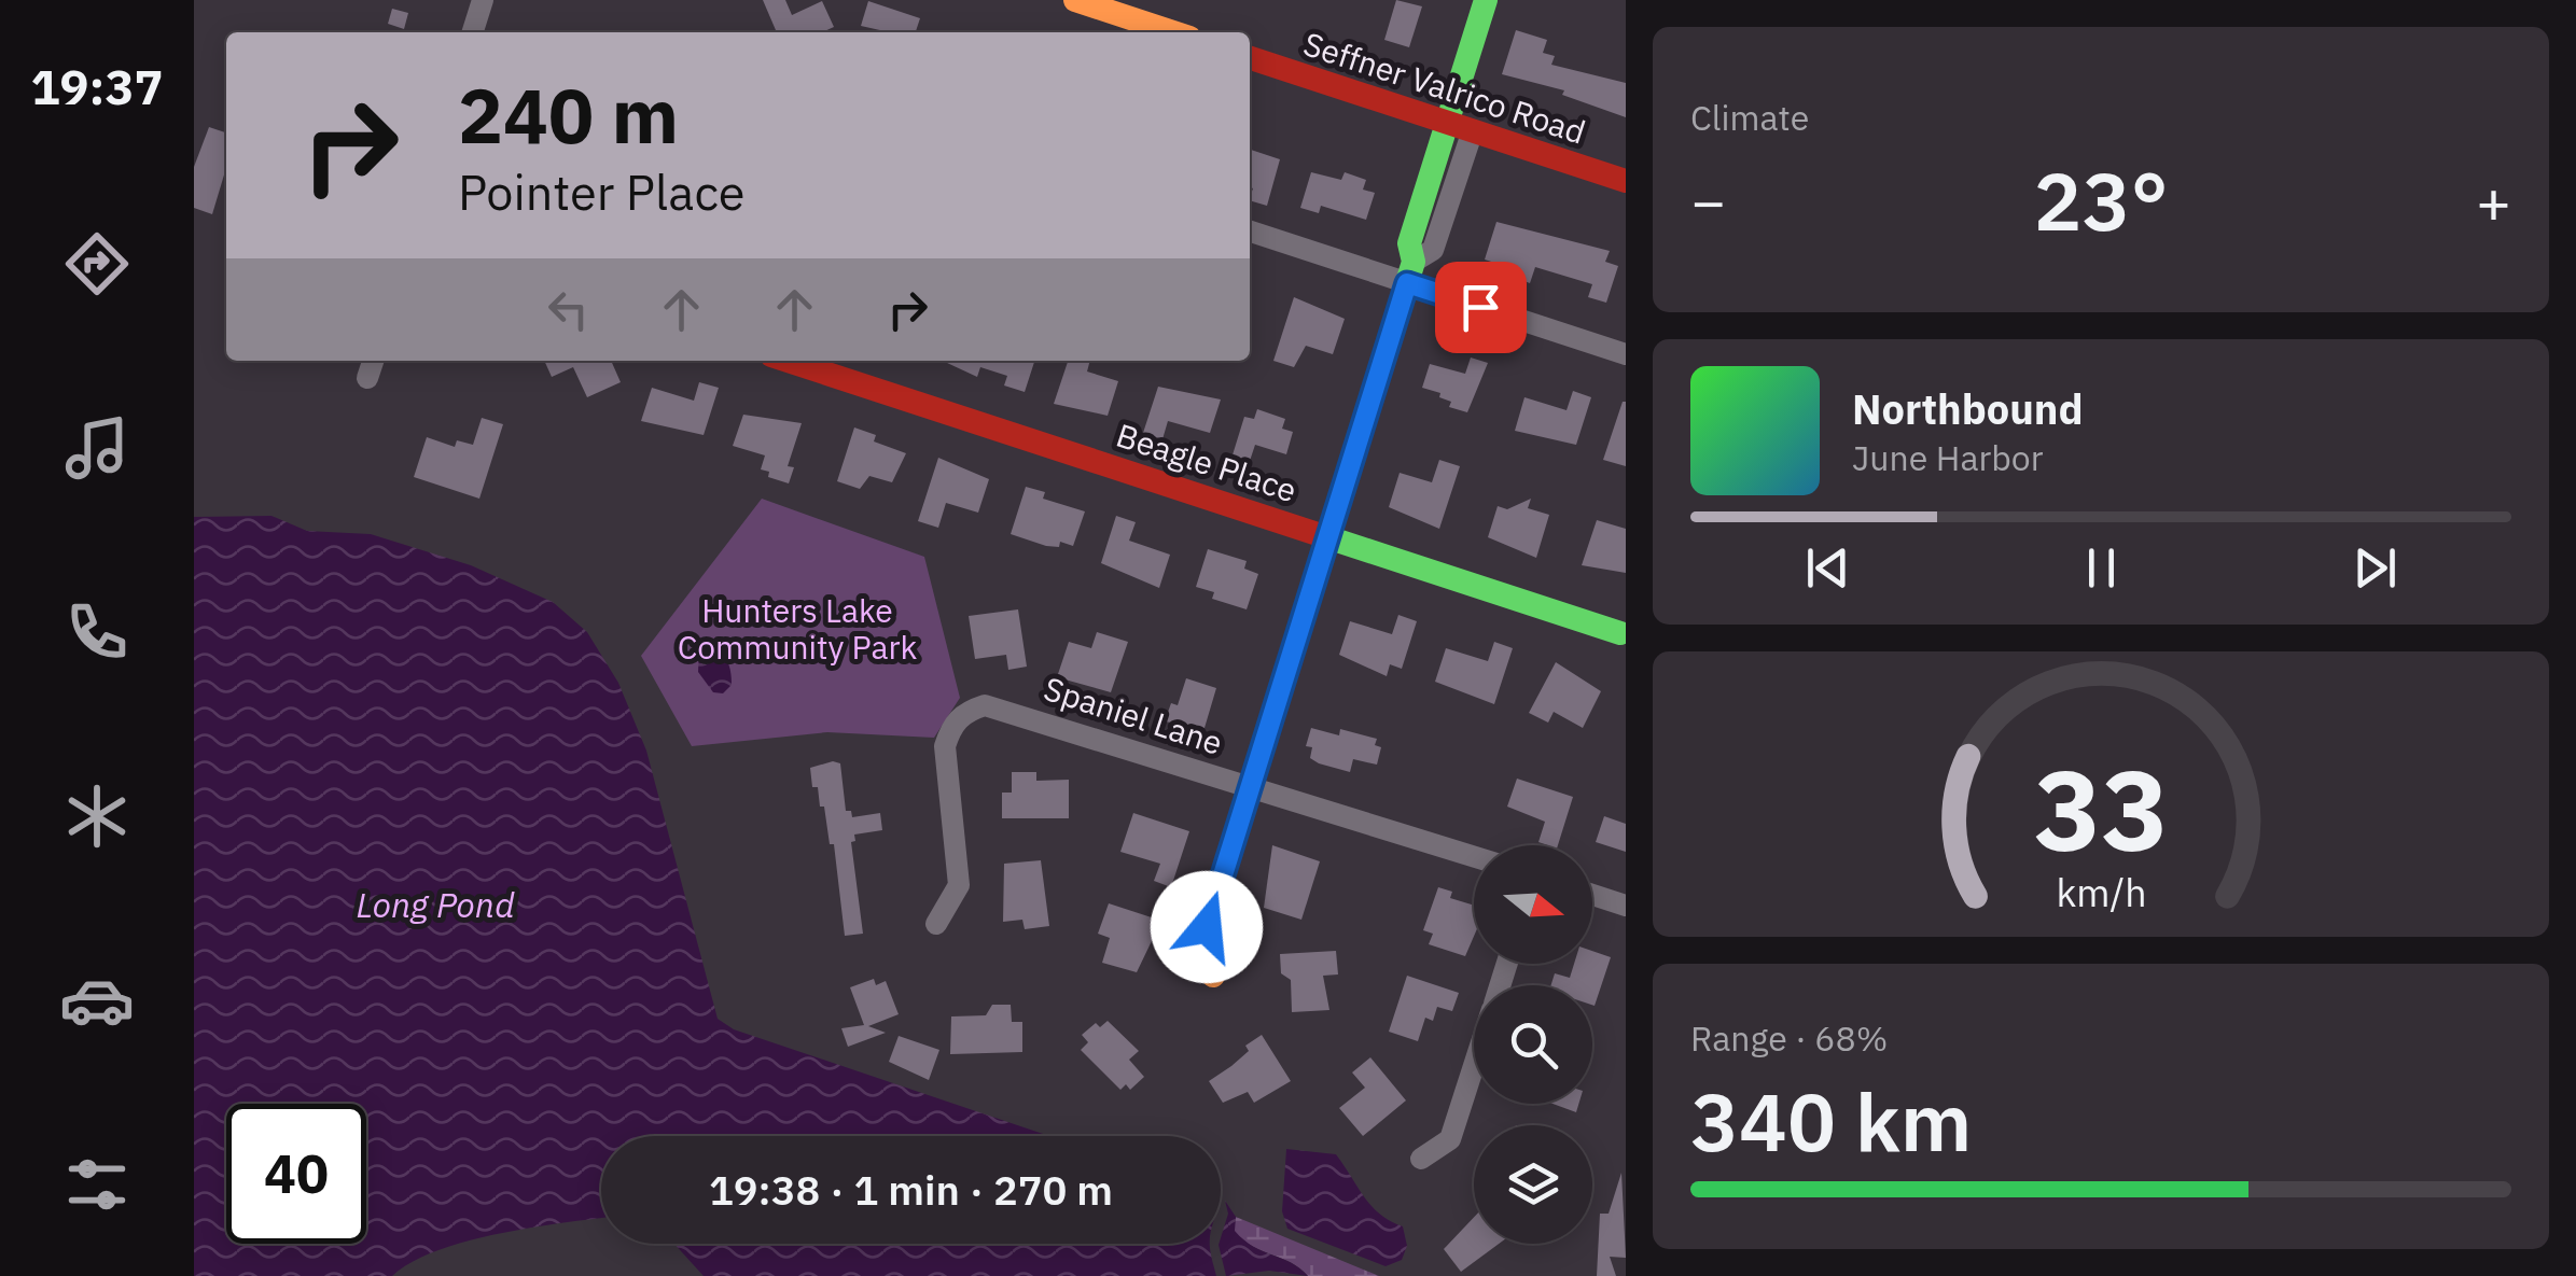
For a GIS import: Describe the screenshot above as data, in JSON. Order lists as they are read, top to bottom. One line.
{"streets":{"street":["Seffner Valrico Road","Beagle Place","Spaniel Lane"]},"water":["Long Pond"],"parks":["Hunters Lake Community Park"],"north":"right","page":{"tabs":"19:37","tile":["Climate",["Range · 68%","340 km"]],"turn":["240 m","Pointer Place"],"heat":["−","23°","+"],"song":["Northbound","June Harbor"],"limit":"40","trip":"19:38 · 1 min · 270 m","gauge":["33","km/h"]}}
